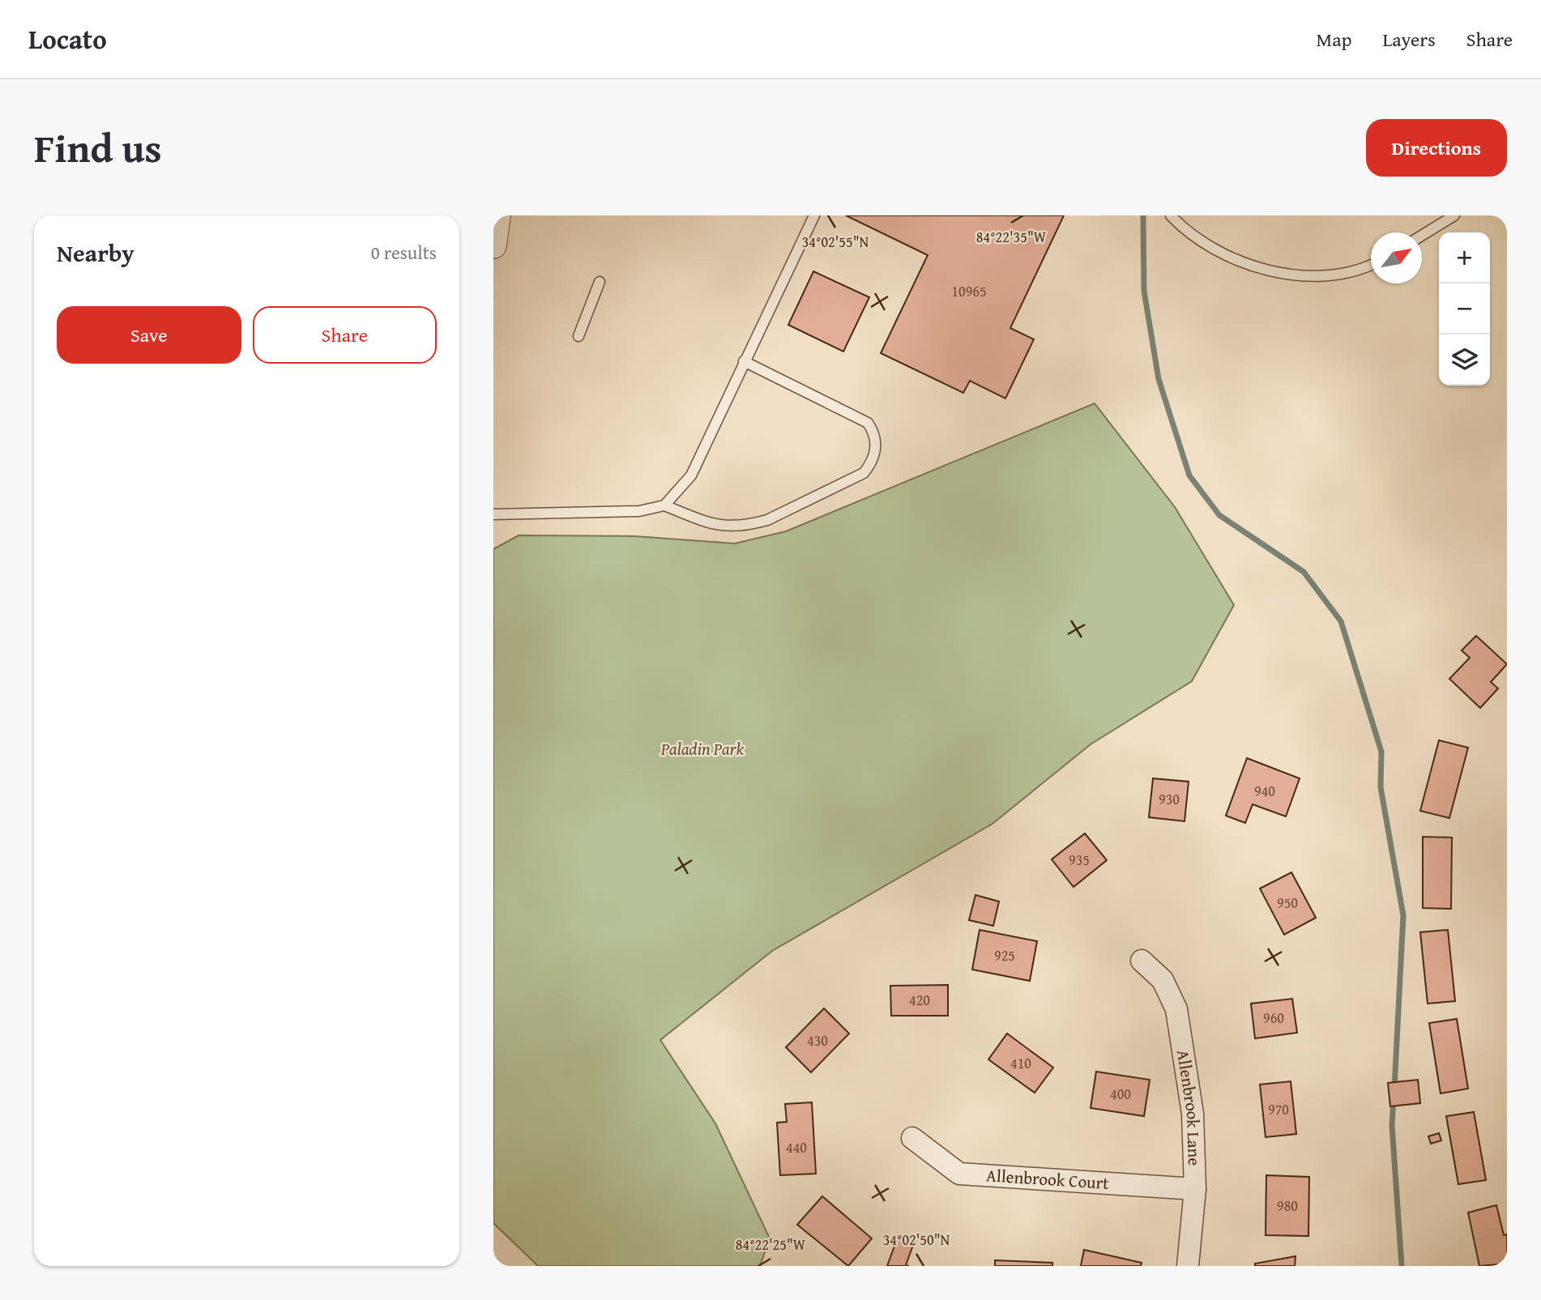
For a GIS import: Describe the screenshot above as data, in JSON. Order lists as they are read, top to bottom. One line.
{"streets":{"street":["Allenbrook Lane","Allenbrook Court"]},"crossings":[["Allenbrook Lane","Allenbrook Court"]],"parks":["Paladin Park"],"house_numbers":["10965","940","930","935","950","925","420","960","430","410","400","970","440","980"],"north":"top right","page":{"header":"Locato","nav":["Map","Layers","Share"],"title":"Find us","buttons":["Directions",["Save","Share"]],"heading":["Nearby","0 results"],"map_buttons":["+","−"]},"coordinates":["84°22'35\"W","34°02'55\"N","34°02'50\"N","84°22'25\"W"]}
